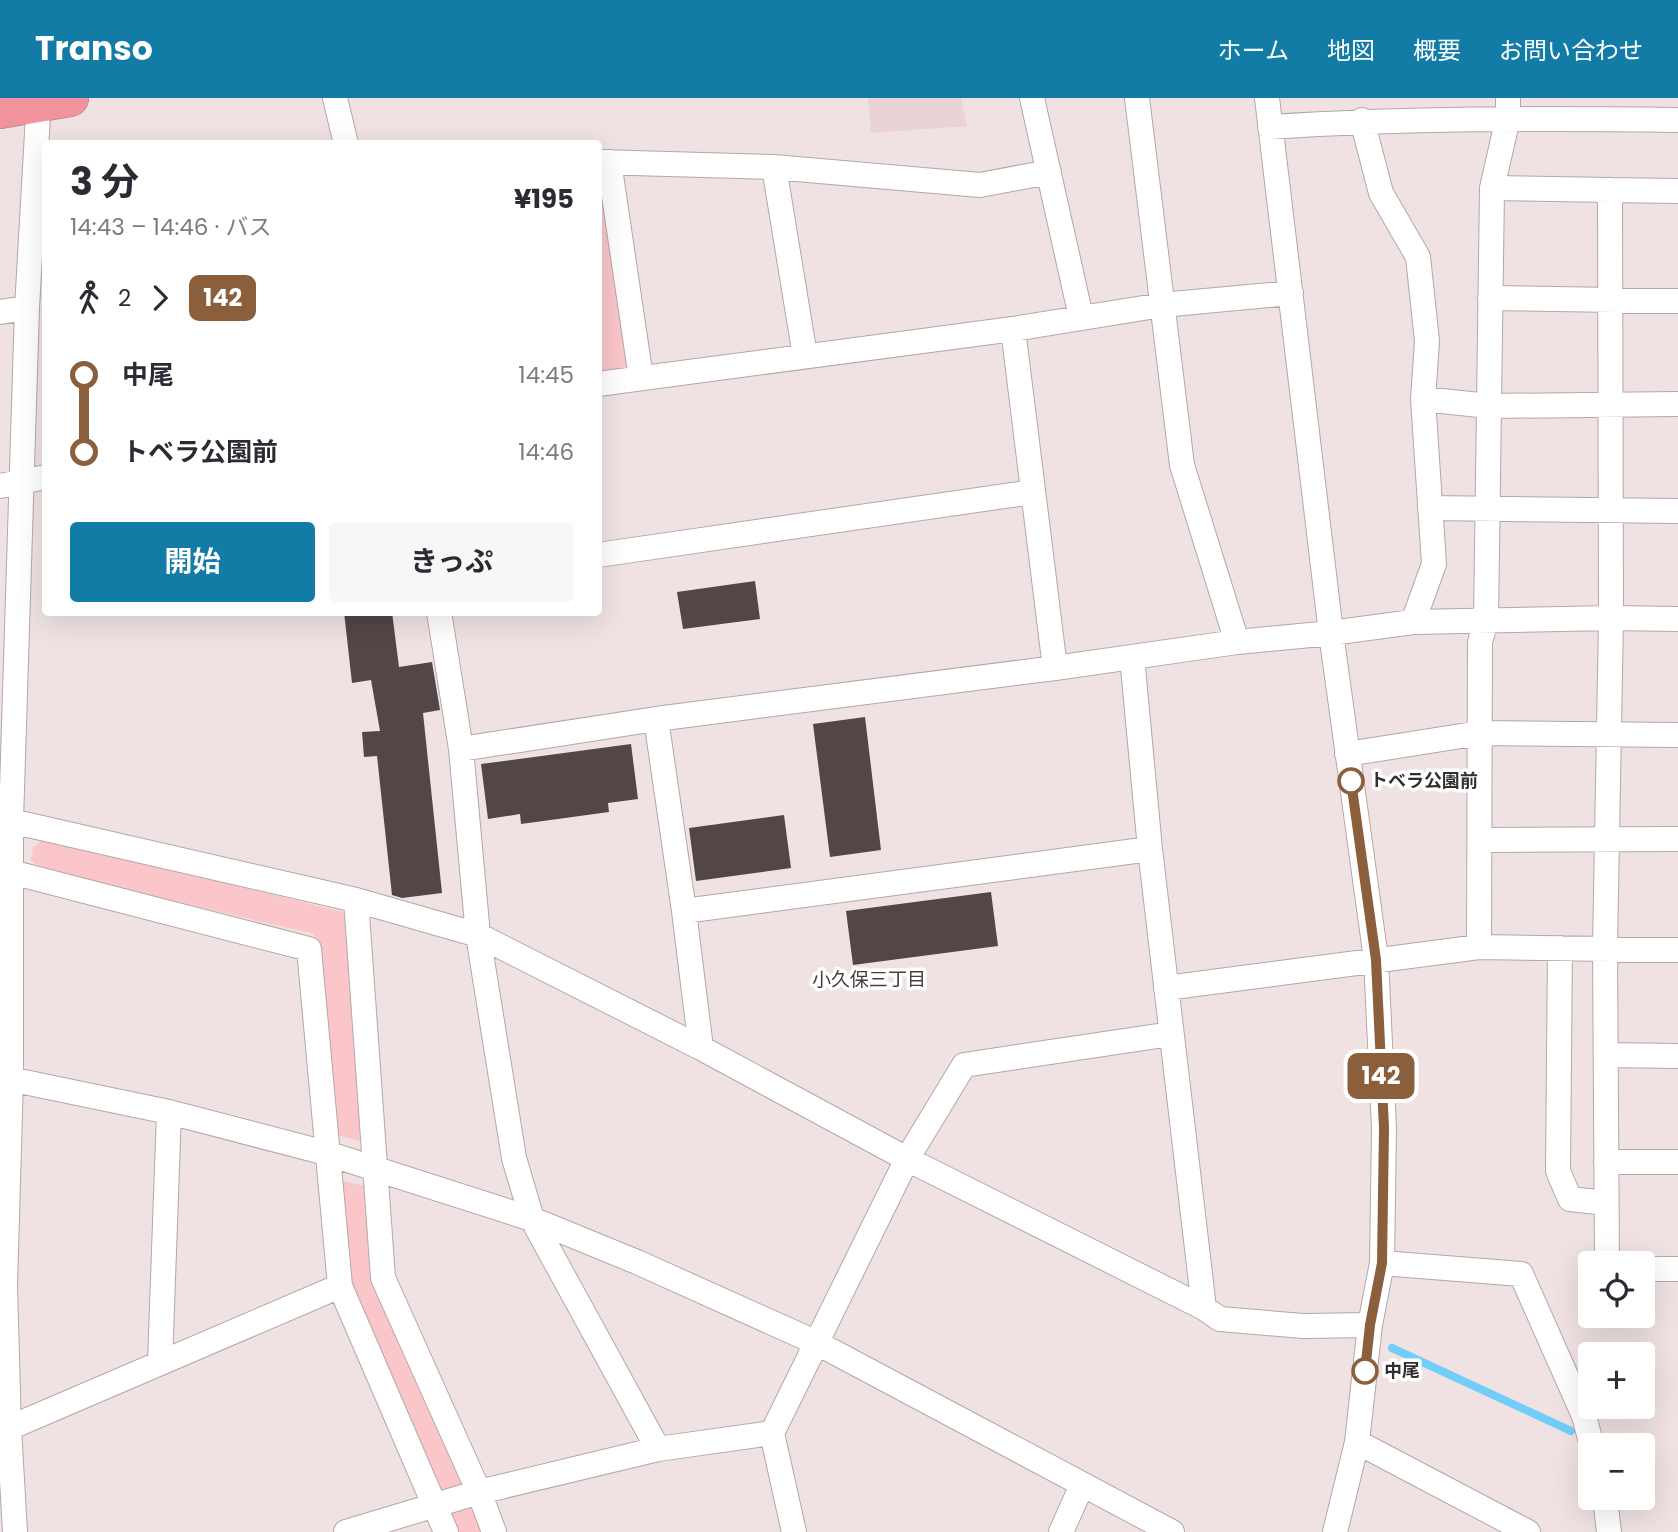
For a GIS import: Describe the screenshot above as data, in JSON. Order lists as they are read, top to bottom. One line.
{"districts":["小久保三丁目"],"places":["トベラ公園前","中尾"],"lines":["bus line 142"],"page":{"header":"Transo","nav":["ホーム","地図","概要","お問い合わせ"],"on_map":"142","heading":["3 分","14:43 – 14:46 · バス","¥195"],"legs":["2","142"],"list":[{"name":"中尾","value":"14:45"},{"name":"トベラ公園前","value":"14:46"}],"buttons":["開始","きっぷ"],"map_buttons":["+","−"]}}
